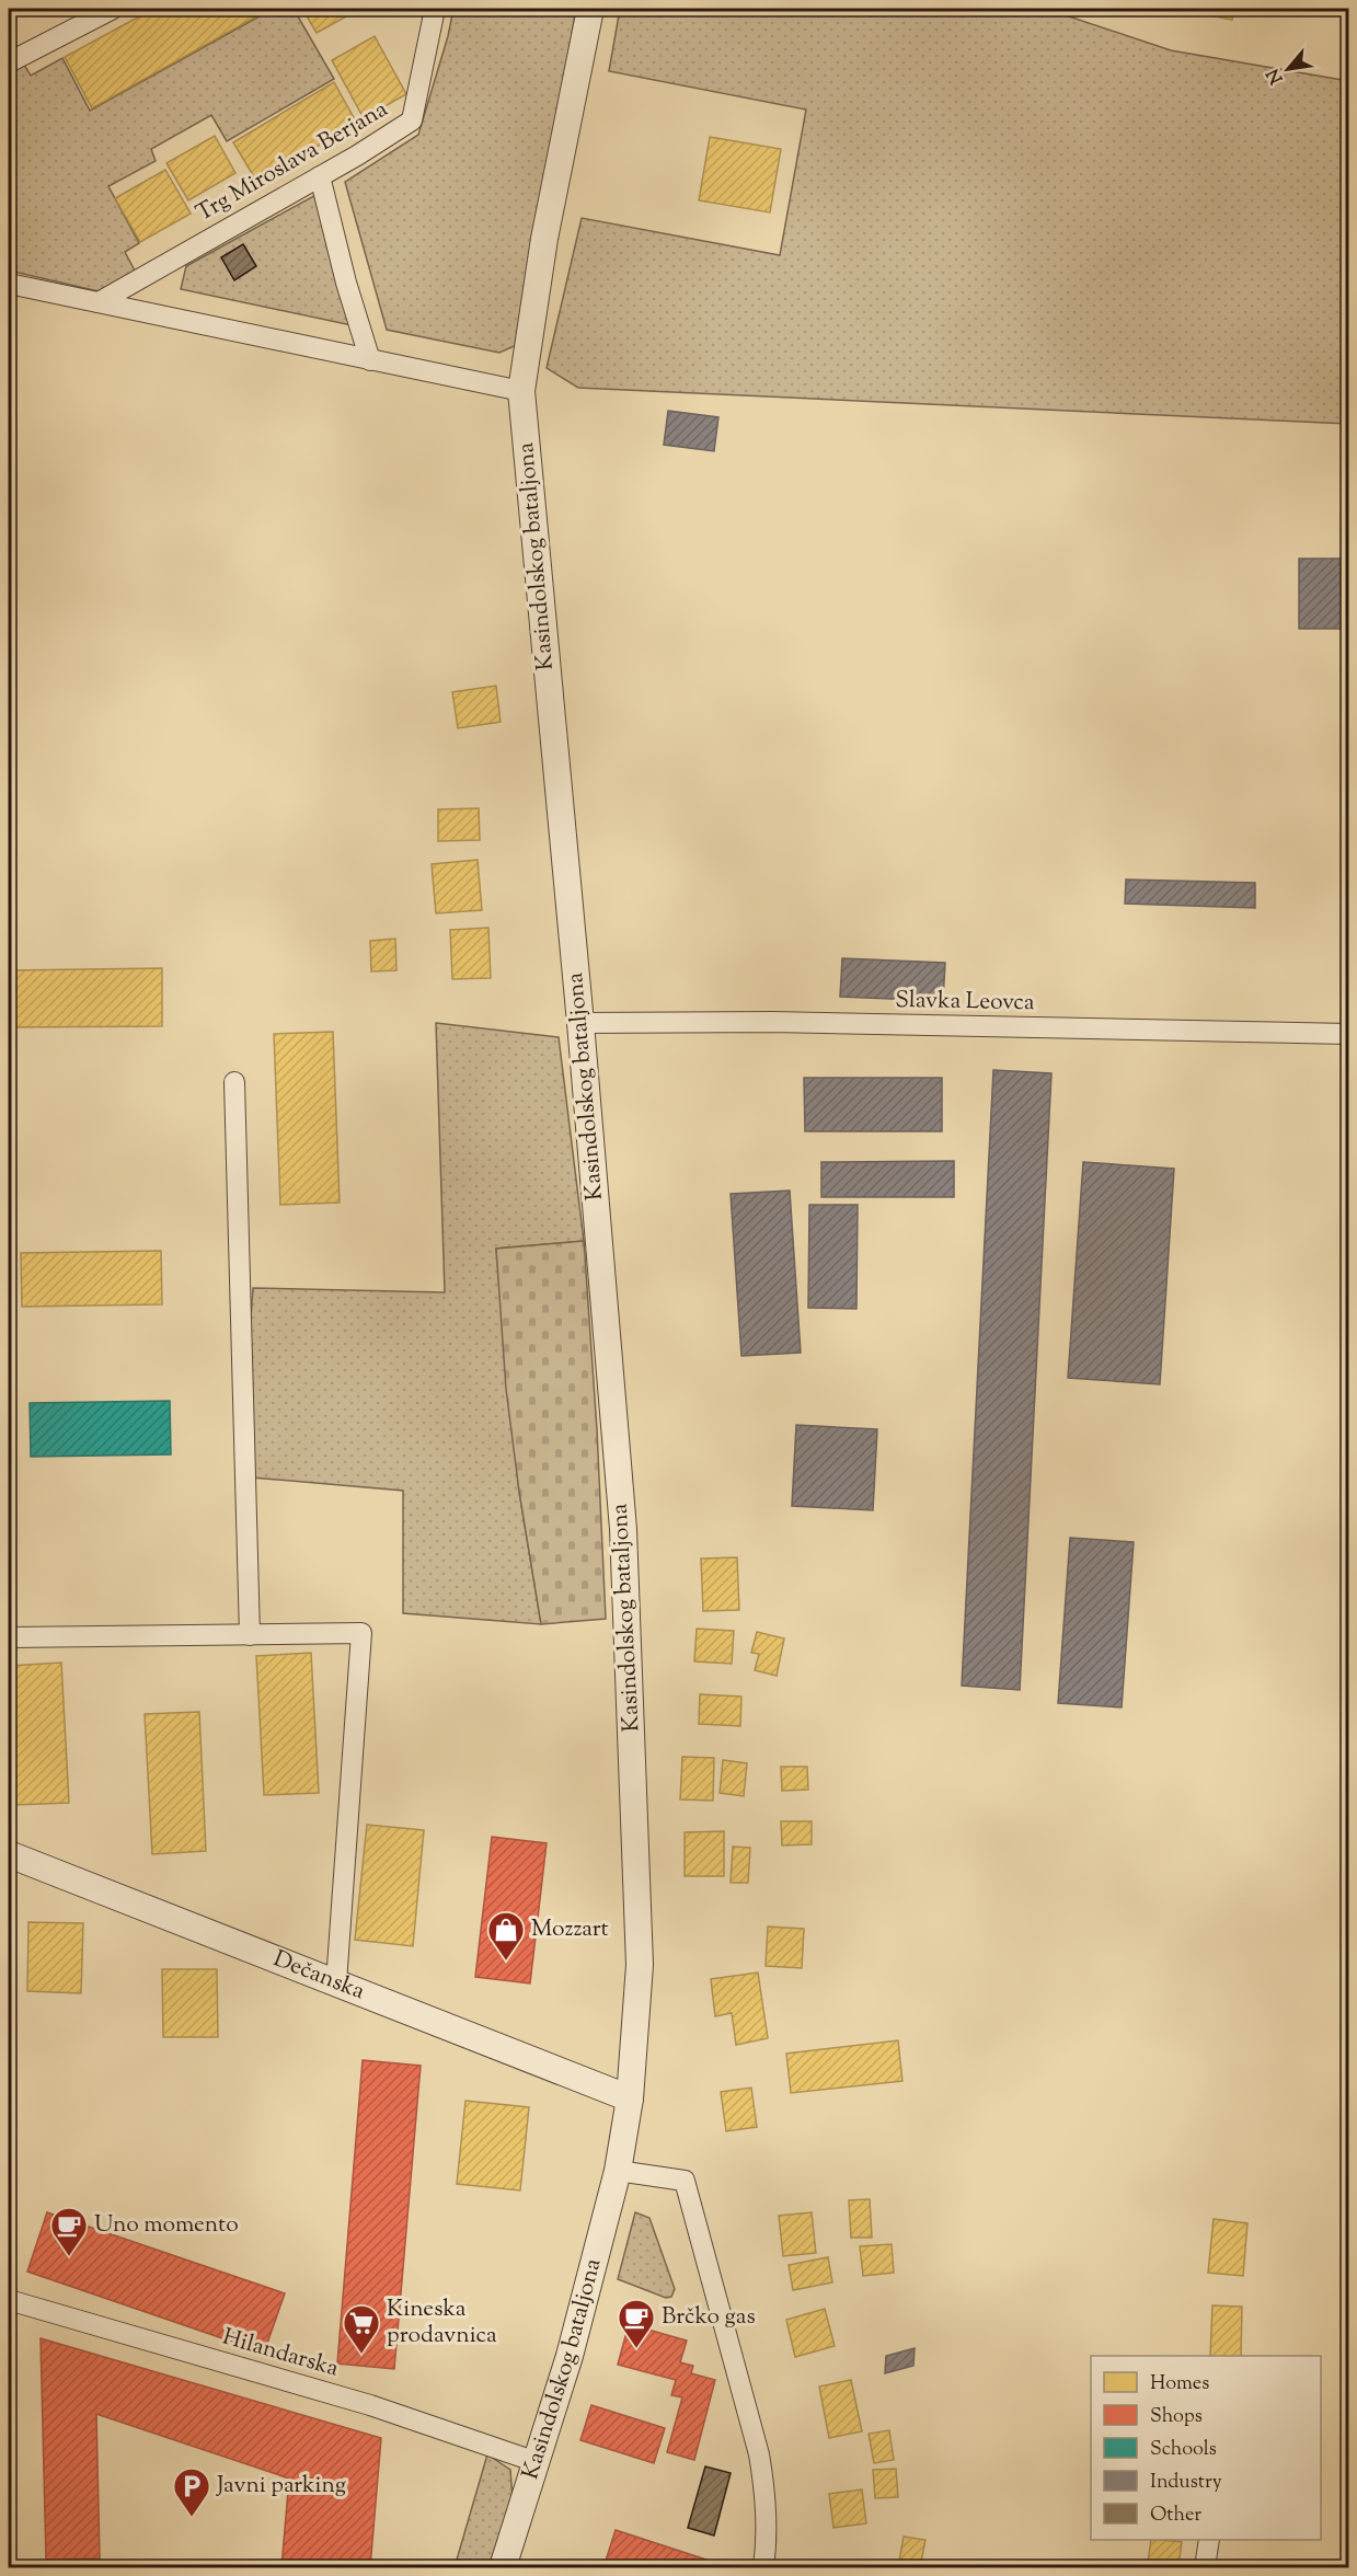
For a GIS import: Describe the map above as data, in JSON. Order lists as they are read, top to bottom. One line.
{"streets":{"street":["Trg Miroslava Berjana","Kasindolskog bataljona","Slavka Leovca","Dečanska","Hilandarska"]},"crossings":[["Kasindolskog bataljona","Slavka Leovca"],["Kasindolskog bataljona","Dečanska"],["Kasindolskog bataljona","Hilandarska"]],"places":{"shop":["Mozzart"],"cafe":["Uno momento","Brčko gas"],"supermarket":["Kineska prodavnica"],"parking":["Javni parking"]},"legend":["Homes","Shops","Schools","Industry","Other"],"north":"bottom left"}
